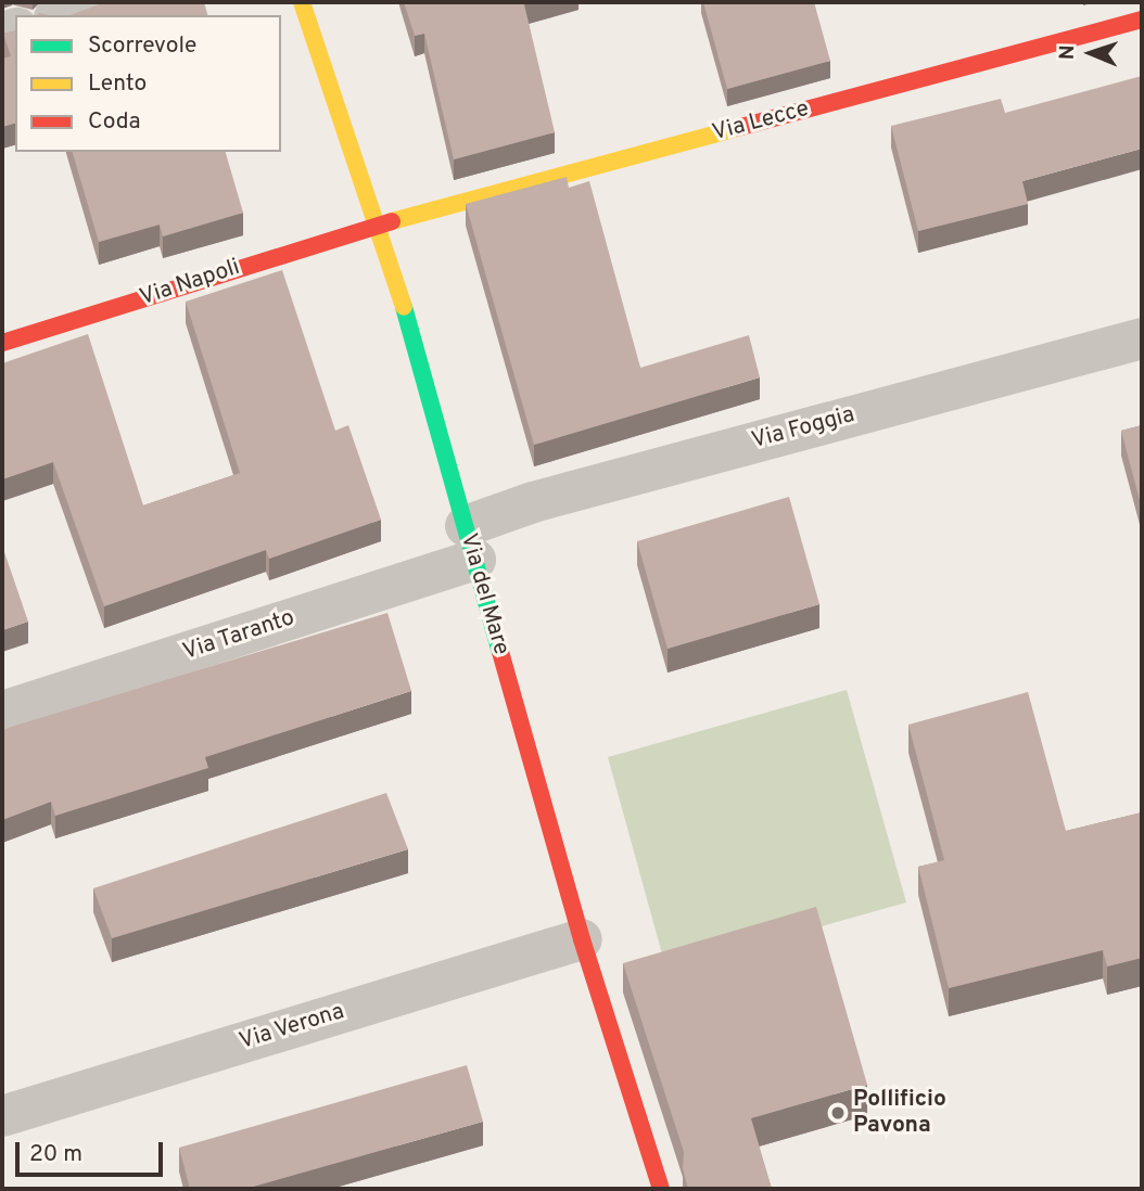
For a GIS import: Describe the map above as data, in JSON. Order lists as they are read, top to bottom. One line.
{"streets":{"main road":["Via Lecce","Via Napoli","Via del Mare"],"street":["Via Foggia","Via Taranto","Via Verona"]},"crossings":[["Via Lecce","Via Napoli"],["Via Lecce","Via del Mare"],["Via Napoli","Via del Mare"],["Via Foggia","Via del Mare"],["Via Foggia","Via Taranto"],["Via del Mare","Via Taranto"],["Via del Mare","Via Verona"]],"places":["Pollificio Pavona"],"legend":["Scorrevole","Lento","Coda"],"scale_bar":"20 m","north":"left"}
